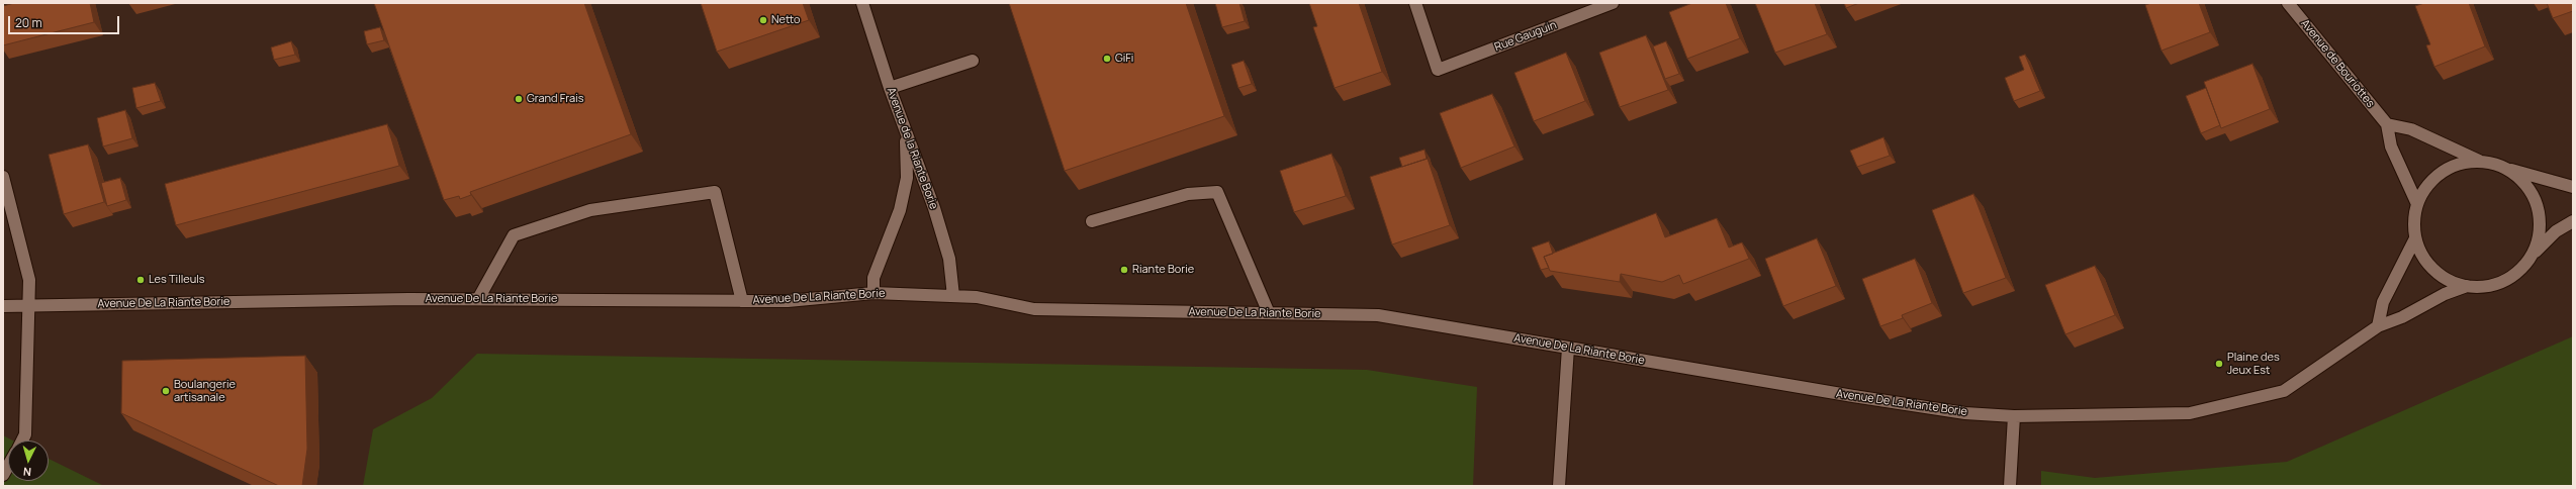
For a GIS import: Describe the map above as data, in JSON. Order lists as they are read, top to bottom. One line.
{"streets":{"street":["Rue Gauguin","Avenue de Bouriottes","Avenue de la Riante Borie","Avenue De La Riante Borie"]},"crossings":[["Avenue de Bouriottes","Avenue De La Riante Borie"],["Avenue de la Riante Borie","Avenue De La Riante Borie"]],"places":["Netto","GiFi","Grand Frais","Riante Borie","Les Tilleuls","Plaine des Jeux Est","Boulangerie artisanale"],"scale_bar":"20 m","north":"bottom"}
